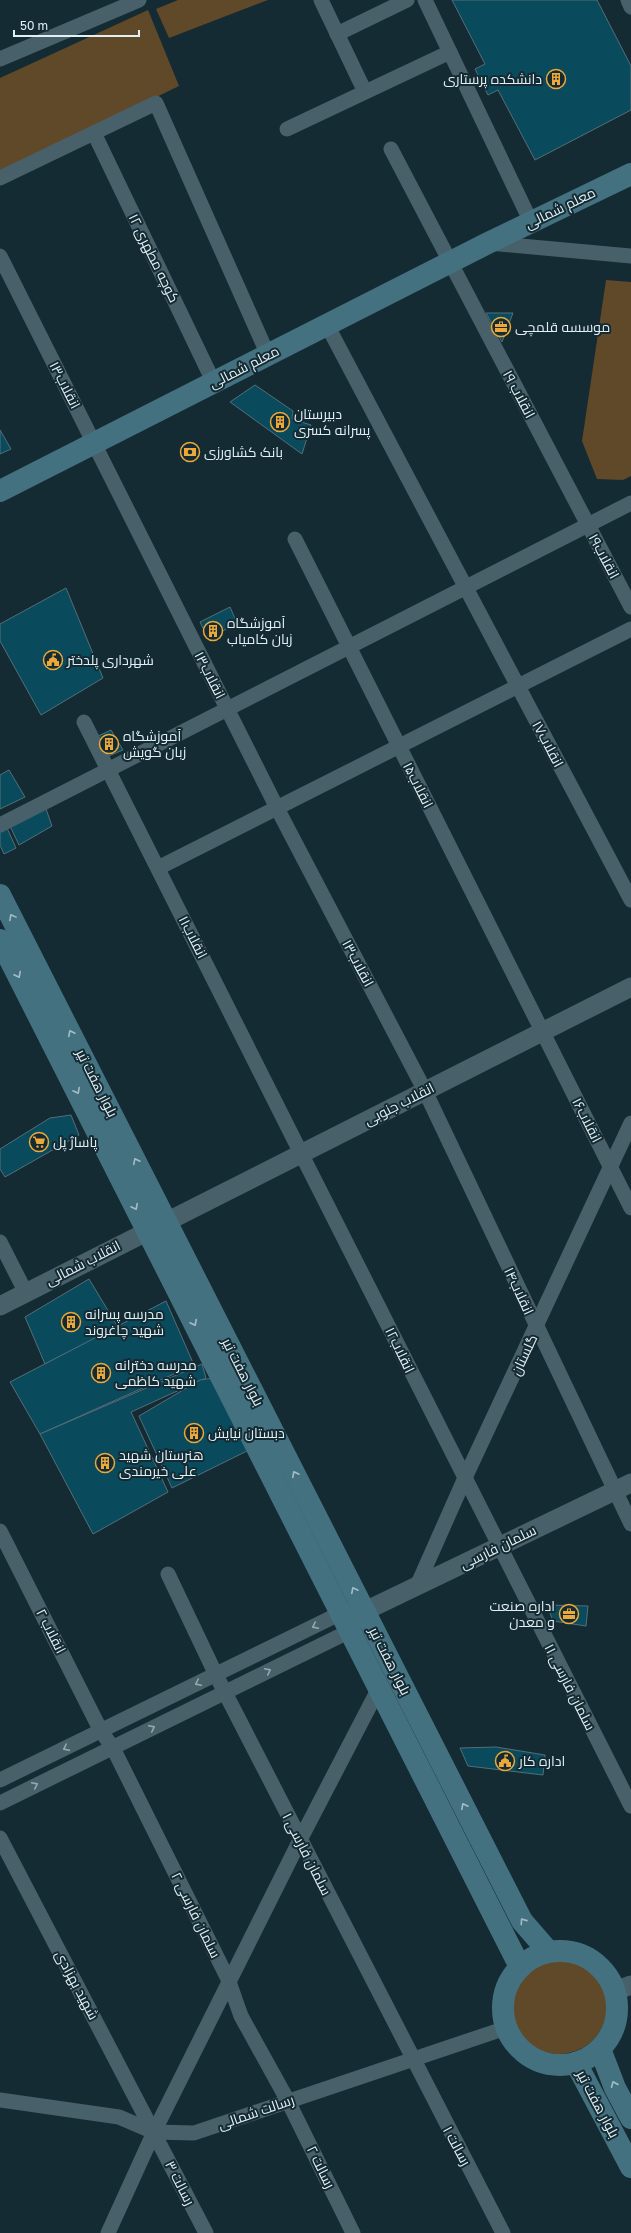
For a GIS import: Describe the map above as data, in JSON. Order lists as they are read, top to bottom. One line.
{"streets":{"main road":["معلم شمالی","بلوار هفت تیر"],"street":["کوچه مطهری ۱۲","انقلاب۱۳","انقلاب ۱۹","انقلاب۱۹","انقلاب۱۷","انقلاب۱۵","انقلاب۱۱","انقلاب جنوبی","انقلاب۱۶","انقلاب شمالی","انقلاب۱۴","انقلاب۱۲","گلستان","سلمان فارسی","انقلاب ۲","سلمان فارسی ۱۱","سلمان فارسی ۱","سلمان فارسی ۲","شهید بهزادی","رسالت شمالی","رسالت ۱","رسالت ۲","رسالت ۳"]},"crossings":[["معلم شمالی","کوچه مطهری ۱۲"],["معلم شمالی","انقلاب۱۳"],["معلم شمالی","انقلاب ۱۹"],["معلم شمالی","انقلاب۱۷"],["انقلاب۱۳","انقلاب جنوبی"],["انقلاب۱۳","انقلاب۱۴"],["انقلاب ۱۹","انقلاب۱۹"],["انقلاب۱۵","انقلاب جنوبی"],["انقلاب۱۵","انقلاب۱۶"],["انقلاب۱۱","انقلاب جنوبی"],["انقلاب۱۱","انقلاب۱۲"],["بلوار هفت تیر","انقلاب جنوبی"],["بلوار هفت تیر","انقلاب شمالی"],["بلوار هفت تیر","سلمان فارسی"],["بلوار هفت تیر","رسالت شمالی"],["انقلاب جنوبی","انقلاب۱۶"],["انقلاب جنوبی","انقلاب شمالی"],["انقلاب جنوبی","انقلاب۱۴"],["انقلاب جنوبی","انقلاب۱۲"],["انقلاب۱۶","گلستان"],["انقلاب۱۴","گلستان"],["انقلاب۱۴","سلمان فارسی"],["انقلاب۱۲","گلستان"],["انقلاب۱۲","سلمان فارسی"],["انقلاب۱۲","سلمان فارسی ۱۱"],["گلستان","سلمان فارسی"],["سلمان فارسی","سلمان فارسی ۱۱"],["انقلاب ۲","سلمان فارسی ۲"],["سلمان فارسی ۱","رسالت شمالی"],["سلمان فارسی ۱","رسالت ۱"],["سلمان فارسی ۲","رسالت شمالی"],["سلمان فارسی ۲","رسالت ۲"],["شهید بهزادی","رسالت شمالی"],["شهید بهزادی","رسالت ۳"],["رسالت شمالی","رسالت ۱"],["رسالت شمالی","رسالت ۲"],["رسالت شمالی","رسالت ۳"]],"places":{"building":["دانشکده پرستاری","دبیرستان پسرانه کسری","آموزشگاه زبان کامیاب","آموزشگاه زبان گویش","مدرسه پسرانه شهید چاغروند","مدرسه دخترانه شهید کاظمی","دبستان نیایش","هنرستان شهید علی خیرمندی"],"office":["موسسه قلمچی","اداره صنعت و معدن"],"bank":["بانک کشاورزی"],"public building":["شهرداری پلدختر","اداره کار"],"supermarket":["پاساژ پل"]},"scale_bar":"50 m"}
